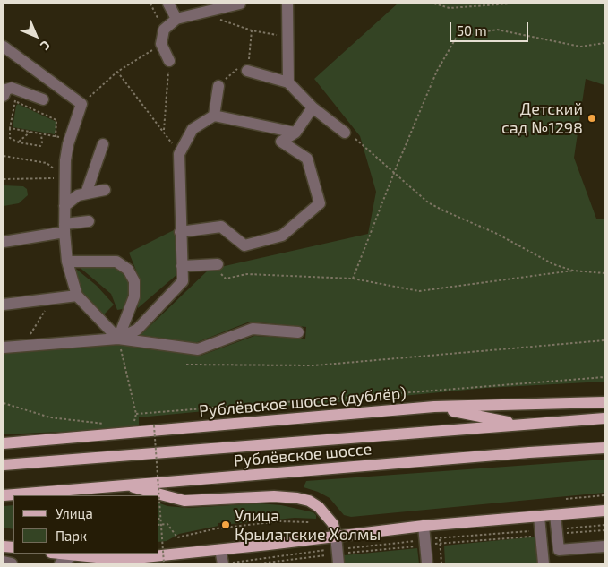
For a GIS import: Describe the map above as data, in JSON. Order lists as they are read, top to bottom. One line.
{"streets":{"main road":["Рублёвское шоссе (дублёр)","Рублёвское шоссе"]},"places":["Детский сад №1298","Улица Крылатские Холмы"],"legend":["Улица","Парк"],"scale_bar":"50 m","north":"bottom right"}
